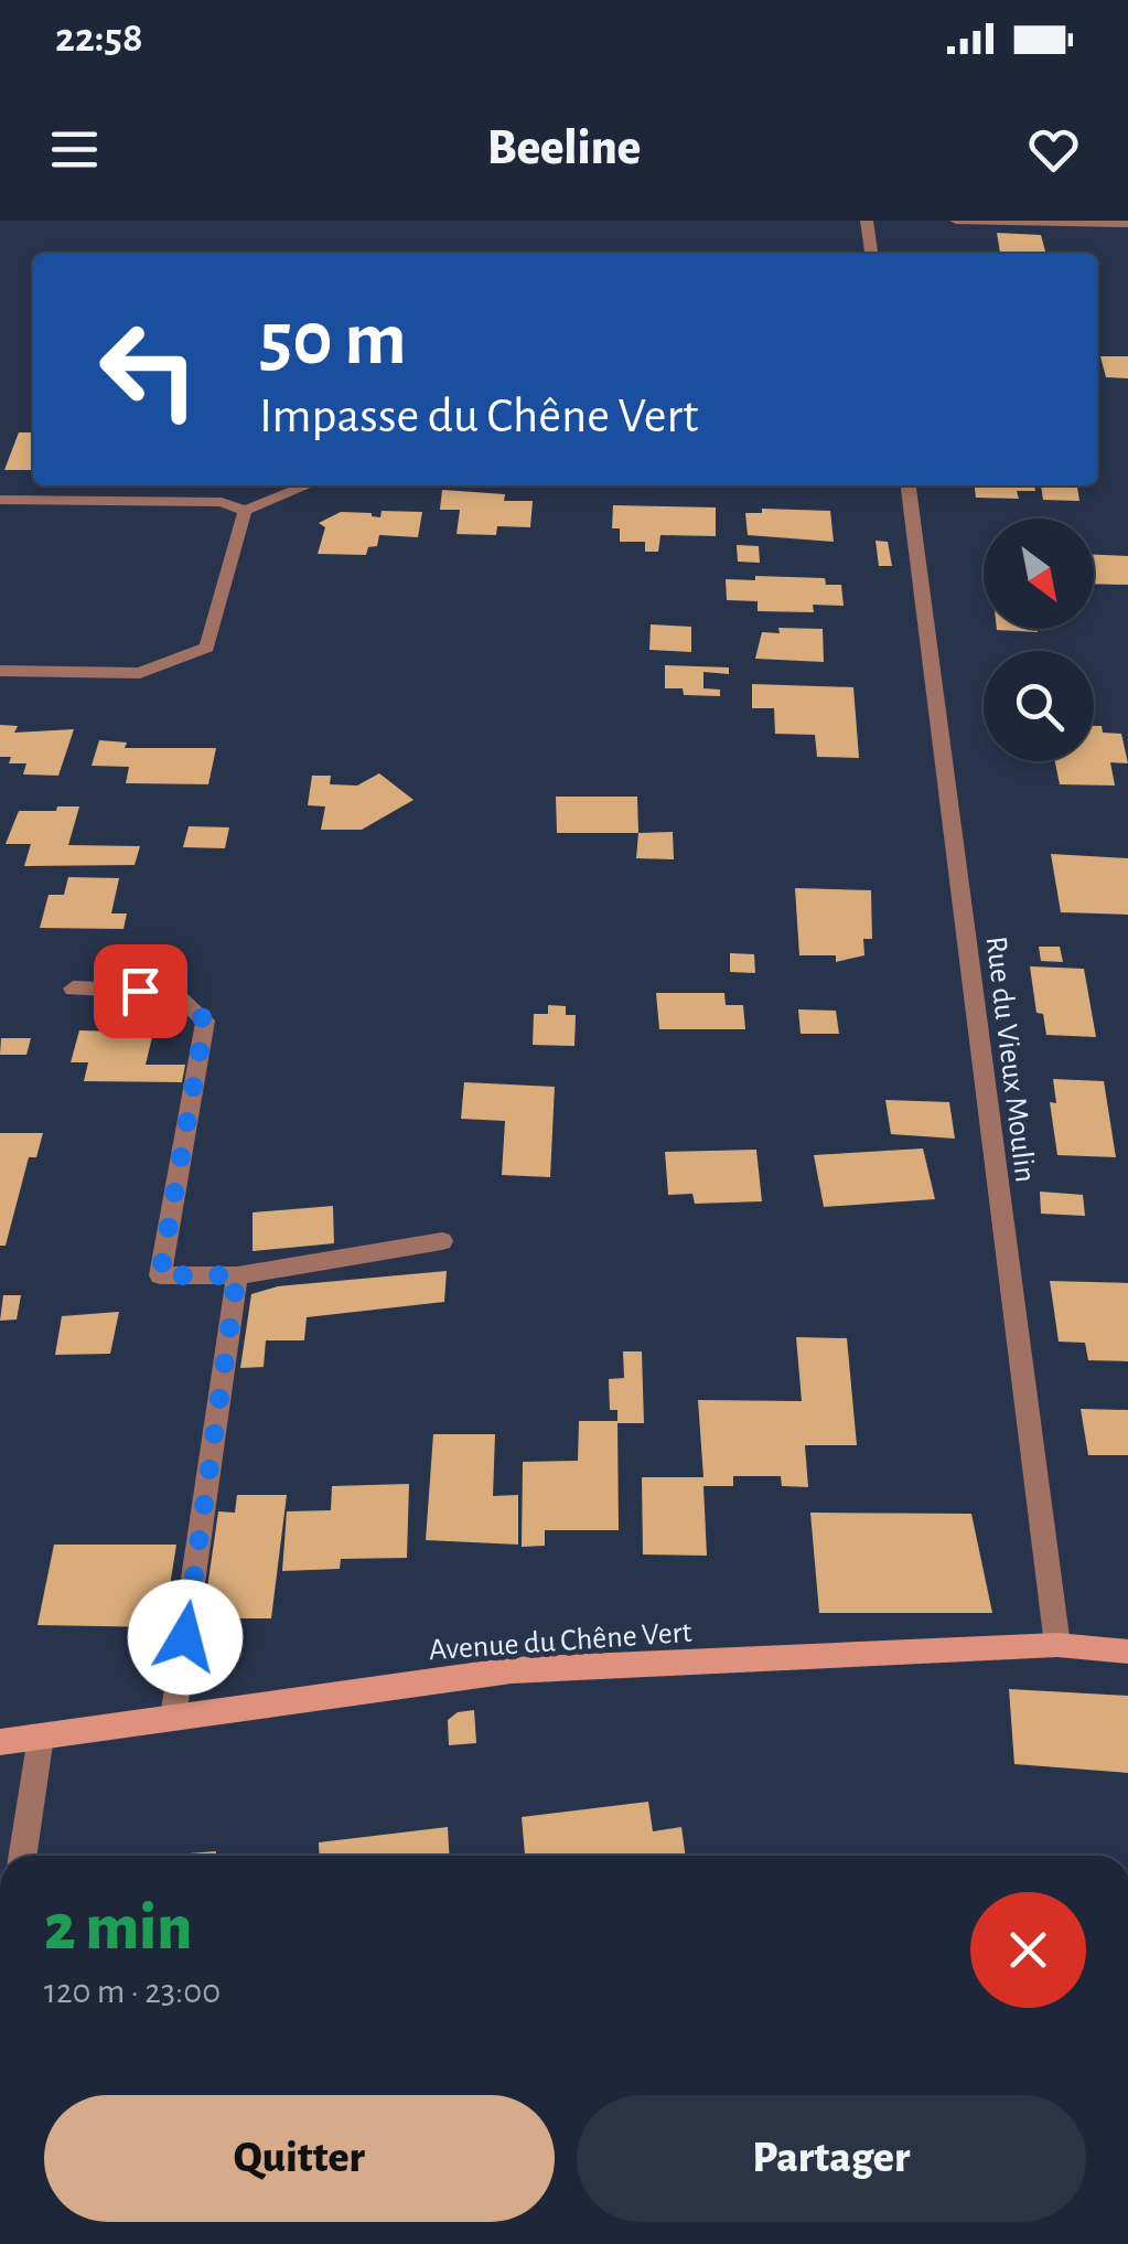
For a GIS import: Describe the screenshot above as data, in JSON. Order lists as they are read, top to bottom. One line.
{"streets":{"main road":["Avenue du Chêne Vert"],"street":["Rue du Vieux Moulin"]},"crossings":[["Rue du Vieux Moulin","Avenue du Chêne Vert"]],"north":"bottom right","page":{"status":"22:58","header":"Beeline","turn":["50 m","Impasse du Chêne Vert"],"heading":["2 min","120 m · 23:00"],"buttons":["Quitter","Partager"]}}
